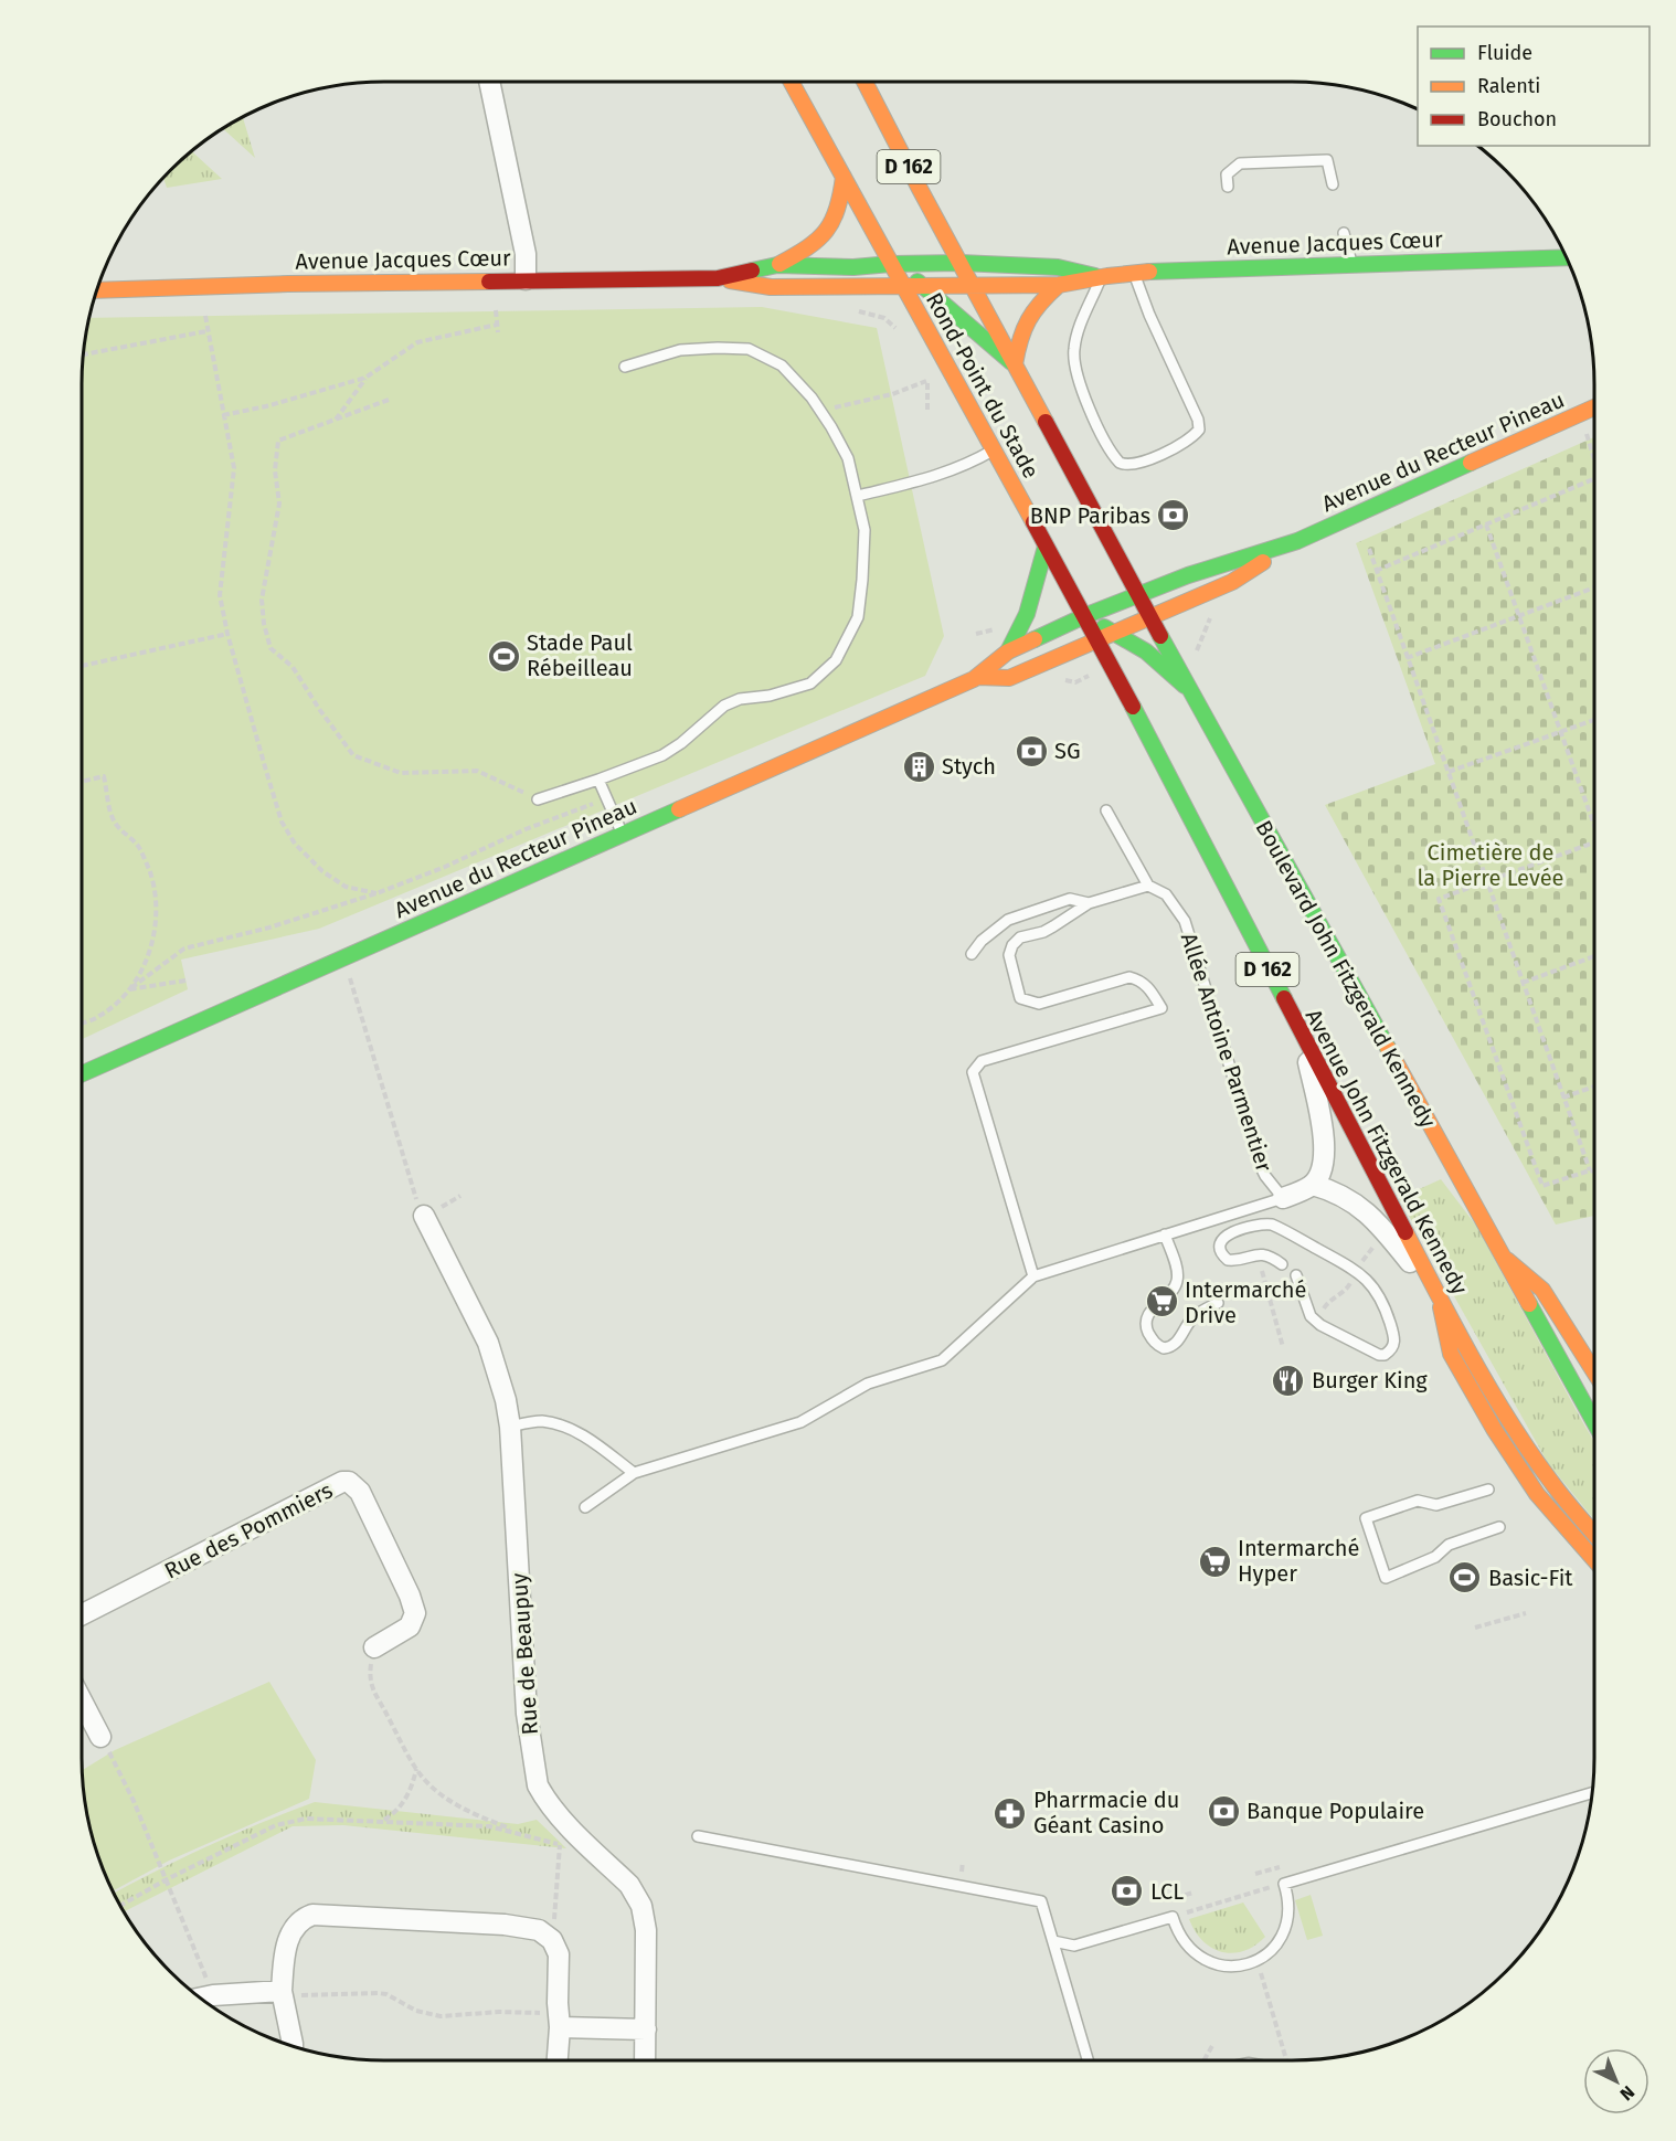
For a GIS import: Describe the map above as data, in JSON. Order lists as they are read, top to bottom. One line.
{"streets":{"main road":["D 162","Avenue Jacques Cœur","Rond-Point du Stade","Avenue du Recteur Pineau","Boulevard John Fitzgerald Kennedy","Avenue John Fitzgerald Kennedy"],"street":["Rue des Pommiers","Rue de Beaupuy"],"lane":["Allée Antoine Parmentier"]},"crossings":[["D 162","Avenue Jacques Cœur"],["D 162","Rond-Point du Stade"],["D 162","Boulevard John Fitzgerald Kennedy"],["Avenue Jacques Cœur","Rond-Point du Stade"],["Rond-Point du Stade","Avenue du Recteur Pineau"],["Rond-Point du Stade","Boulevard John Fitzgerald Kennedy"],["Rond-Point du Stade","Avenue John Fitzgerald Kennedy"],["Avenue du Recteur Pineau","Avenue John Fitzgerald Kennedy"]],"parks":["Cimetière de la Pierre Levée"],"places":{"bank":["BNP Paribas","SG","Banque Populaire","LCL"],"sports":["Stade Paul Rébeilleau","Basic-Fit"],"building":["Stych"],"supermarket":["Intermarché Drive","Intermarché Hyper"],"restaurant":["Burger King"],"pharmacy":["Pharrmacie du Géant Casino"]},"legend":["Fluide","Ralenti","Bouchon"],"north":"bottom right"}
